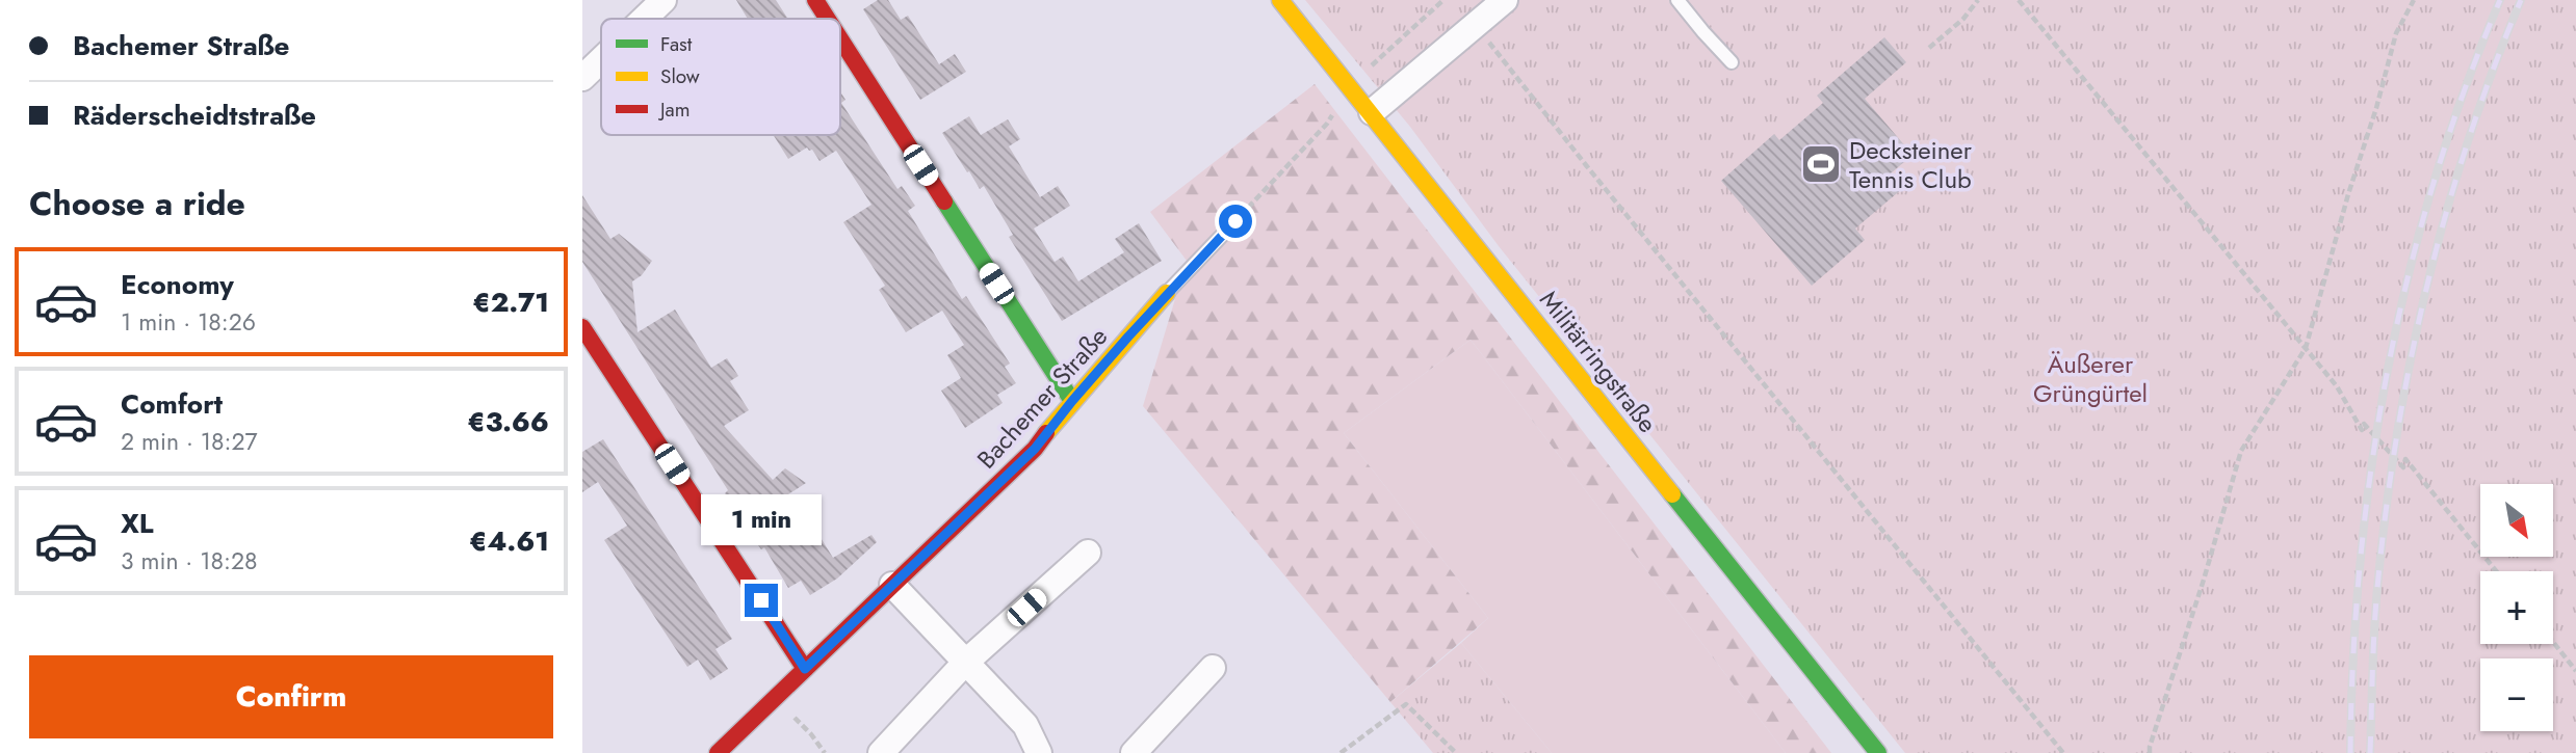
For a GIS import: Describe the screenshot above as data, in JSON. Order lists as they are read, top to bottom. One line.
{"streets":{"street":["Militärringstraße","Bachemer Straße"]},"parks":["Äußerer Grüngürtel"],"places":{"sports":["Decksteiner Tennis Club"]},"legend":["Fast","Slow","Jam"],"north":"bottom right","page":{"banner":["Bachemer Straße","Räderscheidtstraße"],"heading":"Choose a ride","list":[{"name":"Economy","note":"1 min · 18:26","value":"€2.71"},{"name":"Comfort","note":"2 min · 18:27","value":"€3.66"},{"name":"XL","note":"3 min · 18:28","value":"€4.61"}],"map_buttons":["+","−"],"bubble":"1 min","buttons":"Confirm"}}
